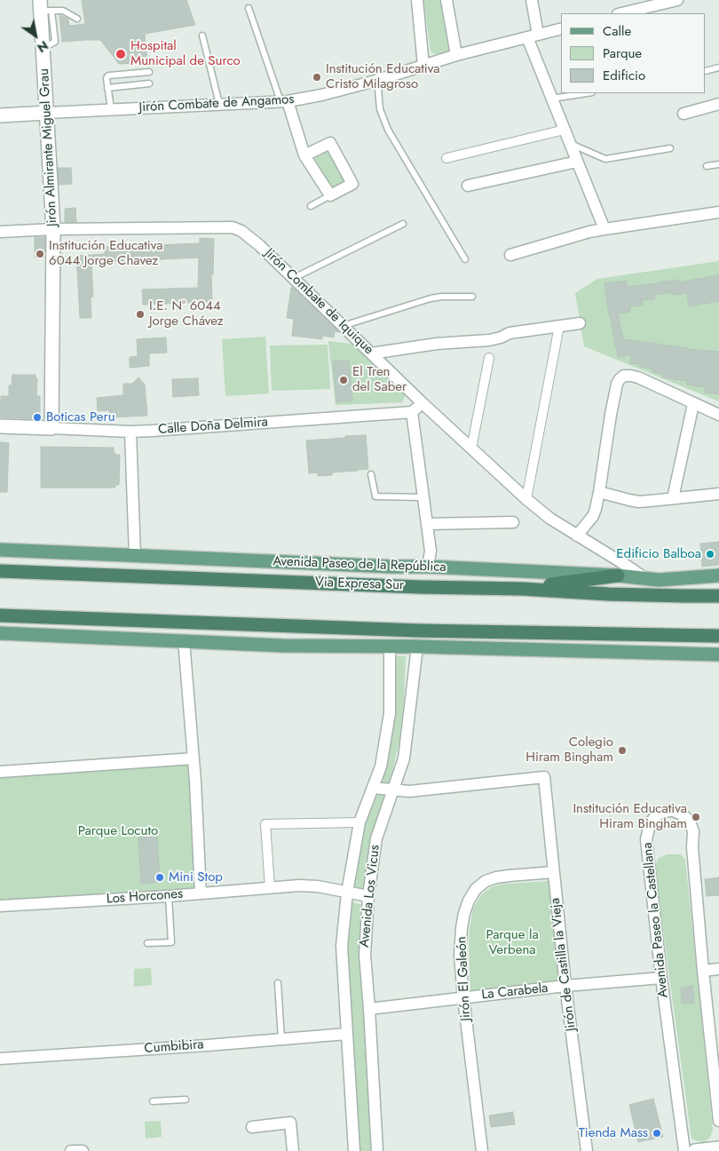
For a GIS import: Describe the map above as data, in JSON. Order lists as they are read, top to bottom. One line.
{"streets":{"highway":["Via Expresa Sur"],"main road":["Avenida Paseo de la República"],"street":["Jirón Combate de Angamos","Jirón Almirante Miguel Grau","Jirón Combate de Iquique","Calle Doña Delmira","Avenida Los Vicus","Los Horcones","Avenida Paseo la Castellana","Jirón de Castilla la Vieja","Jirón El Galeón","La Carabela","Cumbibira"]},"crossings":[["Jirón Combate de Angamos","Jirón Almirante Miguel Grau"],["Jirón Almirante Miguel Grau","Jirón Combate de Iquique"],["Jirón Almirante Miguel Grau","Calle Doña Delmira"],["Jirón Combate de Iquique","Avenida Paseo de la República"],["Avenida Los Vicus","Los Horcones"],["Avenida Los Vicus","Jirón de Castilla la Vieja"],["Avenida Los Vicus","La Carabela"],["Avenida Los Vicus","Cumbibira"],["Avenida Paseo la Castellana","La Carabela"],["Jirón de Castilla la Vieja","Jirón El Galeón"],["Jirón de Castilla la Vieja","La Carabela"],["Jirón El Galeón","La Carabela"]],"parks":["Parque Locuto","Parque la Verbena"],"places":["Hospital Municipal de Surco","Institución Educativa Cristo Milagroso","Institución Educativa 6044 Jorge Chavez","I.E. N° 6044 Jorge Chávez","El Tren del Saber","Boticas Peru","Edificio Balboa","Colegio Hiram Bingham","Institución Educativa Hiram Bingham","Mini Stop","Tienda Mass"],"legend":["Calle","Parque","Edificio"],"north":"bottom right"}
